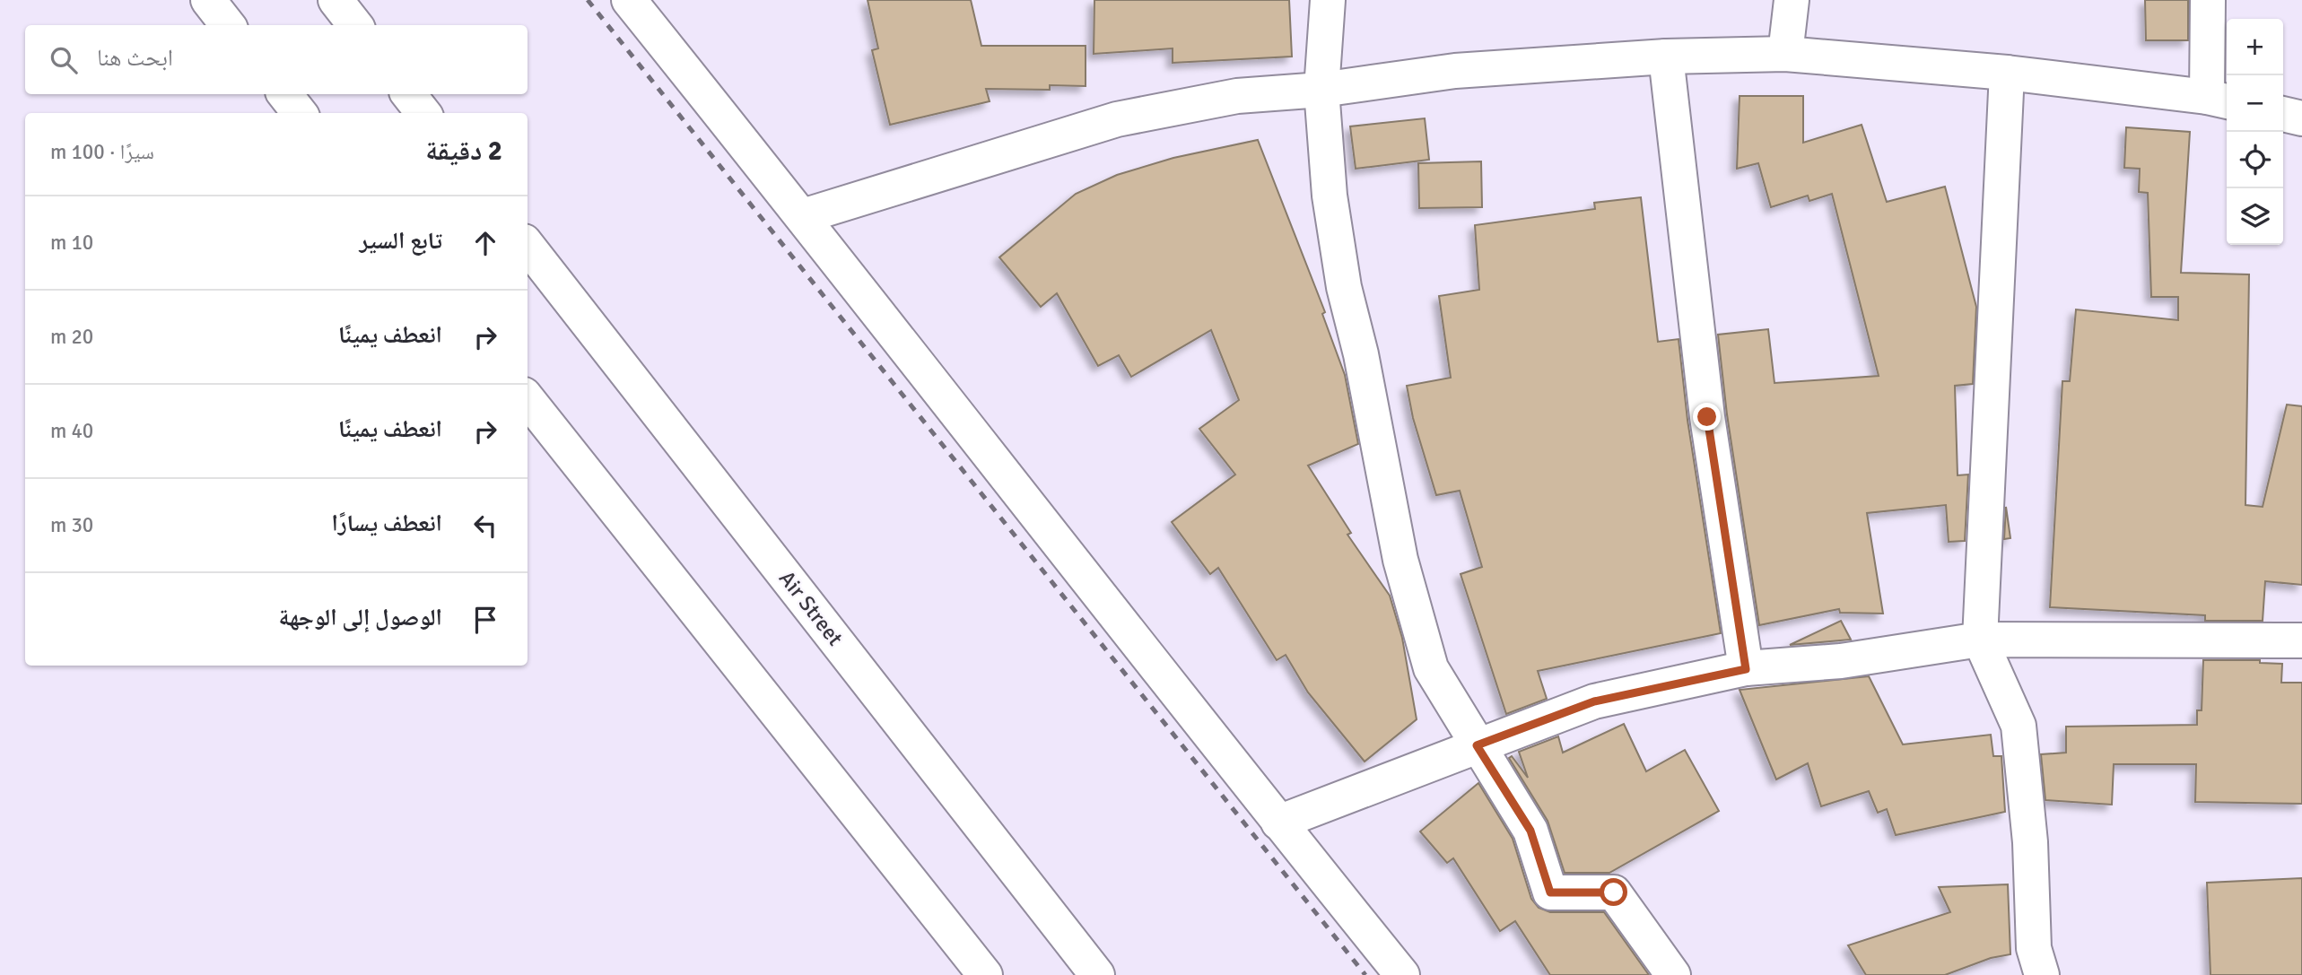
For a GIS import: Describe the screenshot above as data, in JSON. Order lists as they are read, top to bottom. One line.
{"streets":{"street":["Air Street"]},"page":{"map_buttons":["+","−"],"search":"ابحث هنا","heading":["2 دقيقة","سيرًا · 100 m"],"list":[["تابع السير","10 m"],["انعطف يمينًا","20 m"],["انعطف يمينًا","40 m"],["انعطف يسارًا","30 m"],"الوصول إلى الوجهة"]}}
